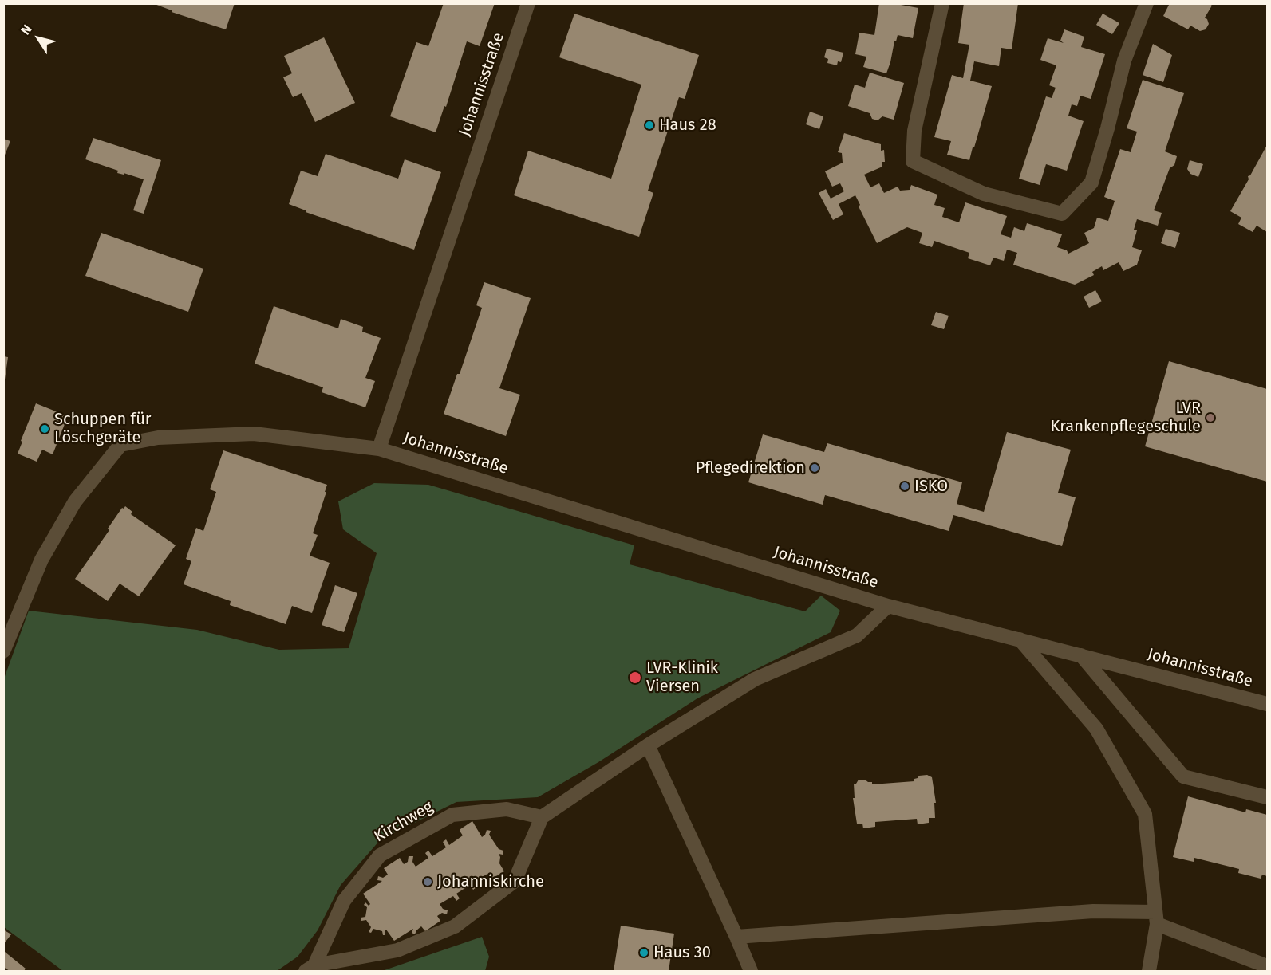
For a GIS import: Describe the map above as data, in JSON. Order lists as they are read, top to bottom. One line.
{"streets":{"street":["Johannisstraße","Kirchweg"]},"places":["Haus 28","LVR Krankenpflegeschule","Schuppen für Löschgeräte","Pflegedirektion","ISKO","LVR-Klinik Viersen","Johanniskirche","Haus 30"],"north":"top left"}
